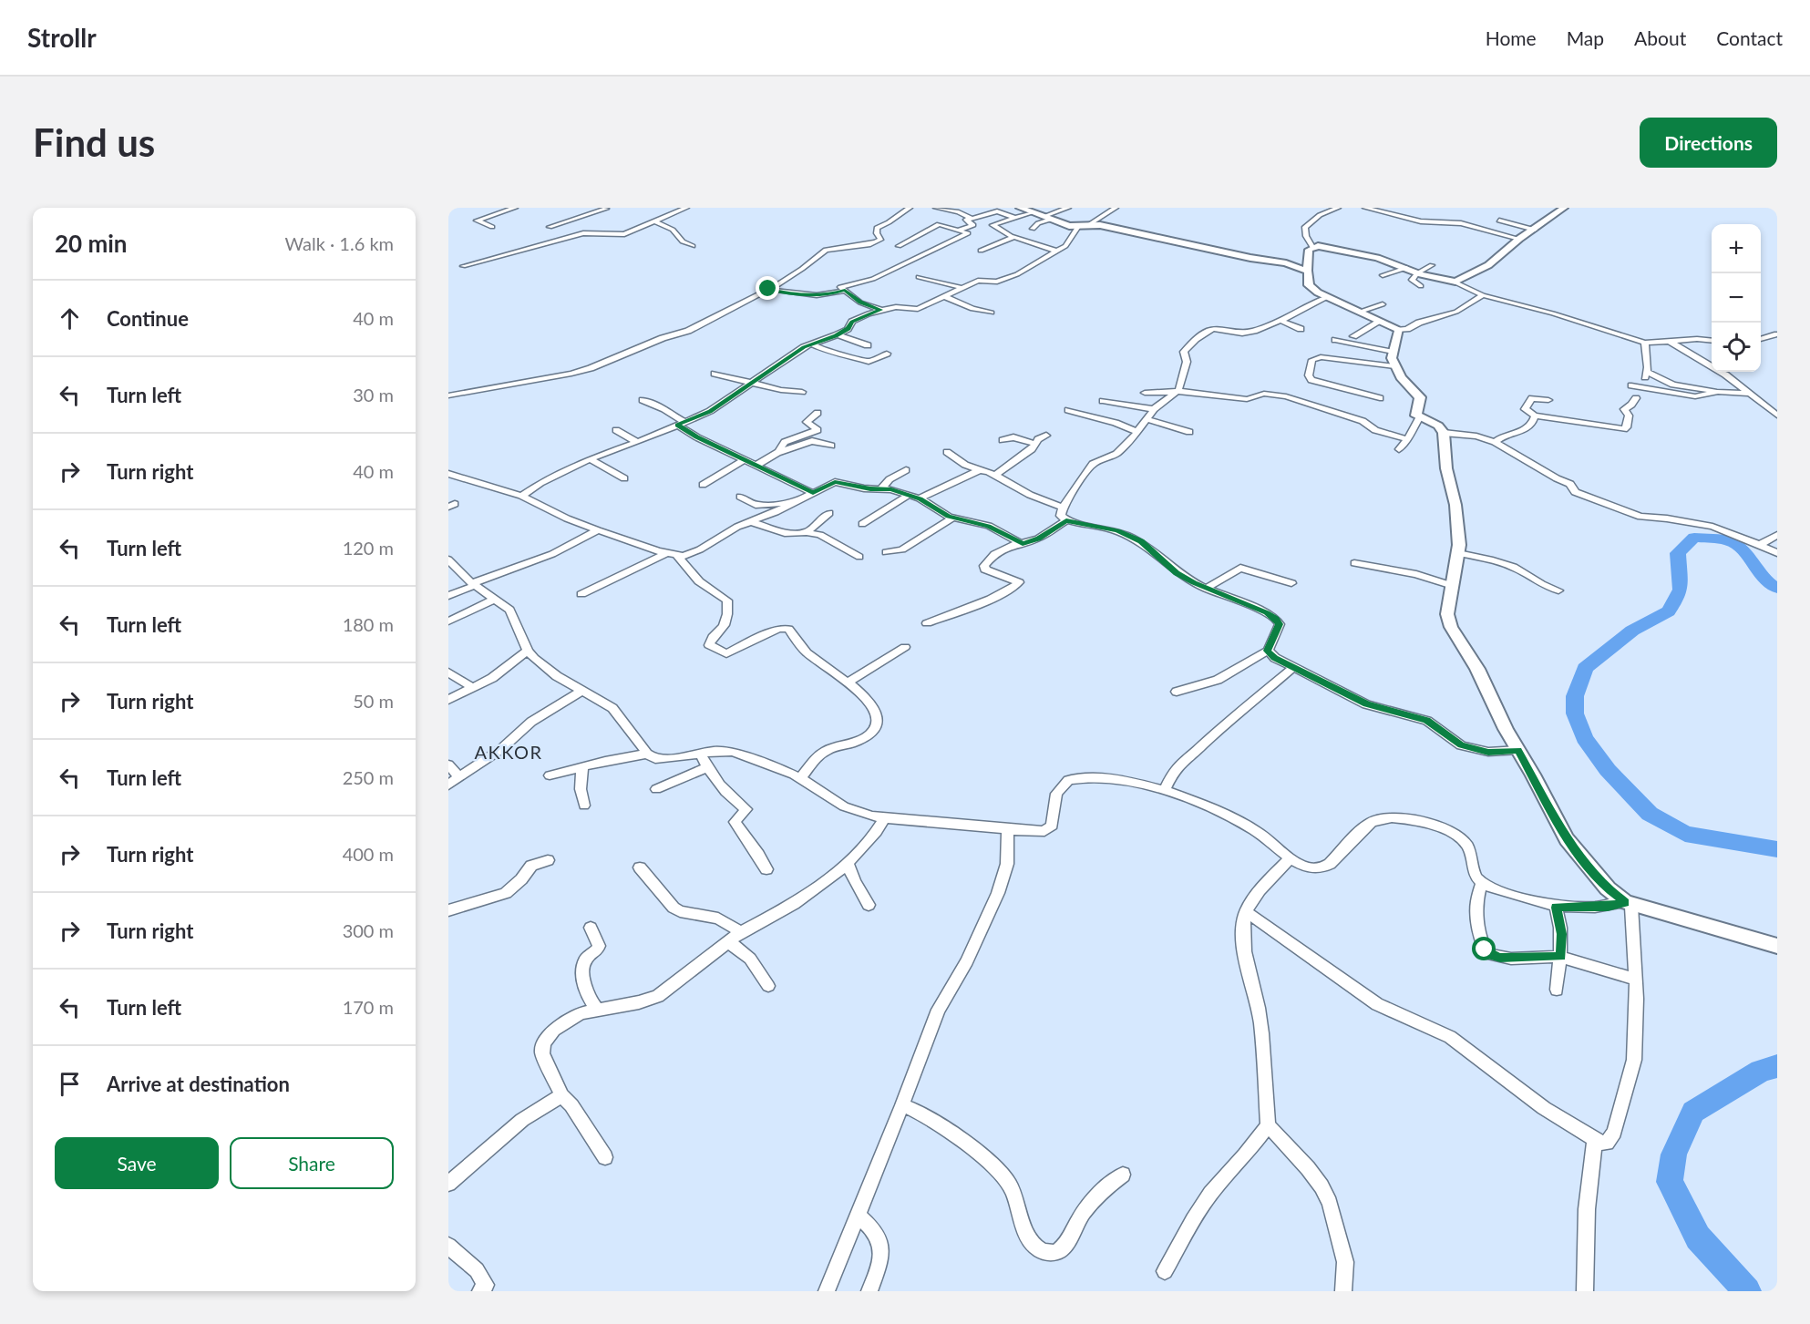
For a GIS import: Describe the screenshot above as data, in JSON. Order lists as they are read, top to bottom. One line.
{"districts":["AKKOR"],"page":{"header":"Strollr","nav":["Home","Map","About","Contact"],"buttons":["Directions",["Save","Share"]],"title":"Find us","heading":["20 min","Walk · 1.6 km"],"map_buttons":["+","−"],"list":[["Continue","40 m"],["Turn left","30 m"],["Turn right","40 m"],["Turn left","120 m"],["Turn left","180 m"],["Turn right","50 m"],["Turn left","250 m"],["Turn right","400 m"],["Turn right","300 m"],["Turn left","170 m"],"Arrive at destination"]}}
